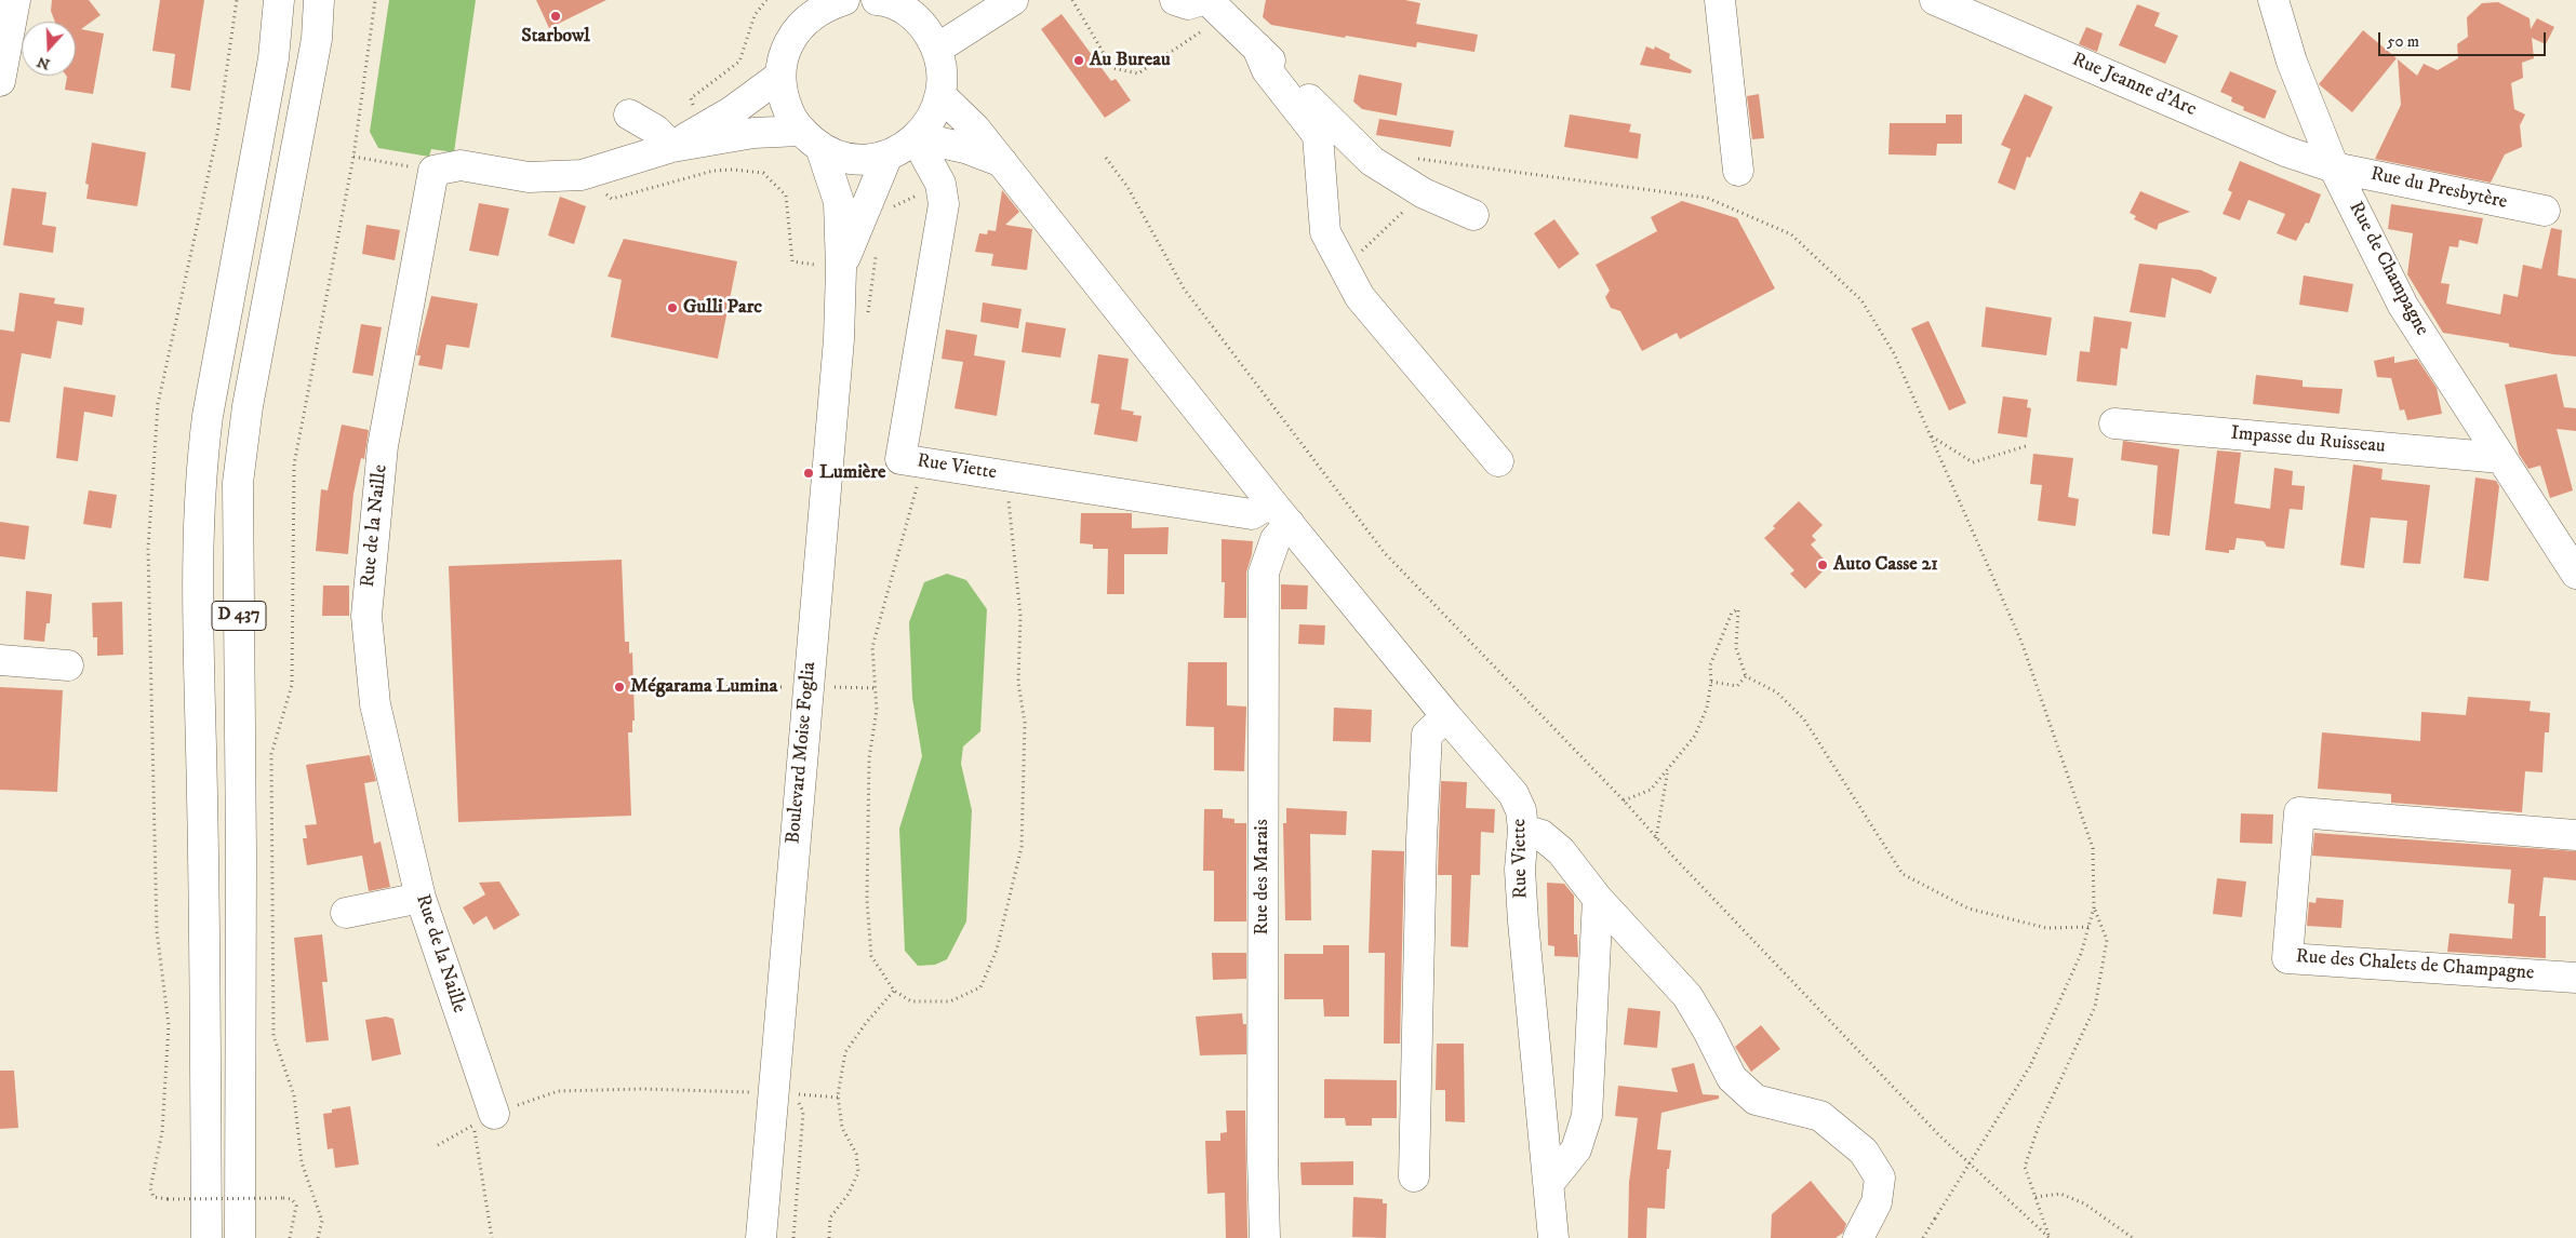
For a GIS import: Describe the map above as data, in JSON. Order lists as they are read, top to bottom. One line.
{"streets":{"street":["Rue Jeanne d'Arc","Rue du Presbytère","Rue de Champagne","Impasse du Ruisseau","Rue Viette","Rue de la Naille","D 437","Boulevard Moise Foglia","Rue des Marais","Rue des Chalets de Champagne"]},"crossings":[["Rue Jeanne d'Arc","Rue du Presbytère"],["Rue Jeanne d'Arc","Rue de Champagne"],["Rue du Presbytère","Rue de Champagne"],["Rue de Champagne","Impasse du Ruisseau"],["Rue Viette","Rue des Marais"]],"places":["Starbowl","Au Bureau","Gulli Parc","Lumière","Auto Casse 21","Mégarama Lumina"],"scale_bar":"50 m","north":"bottom"}
